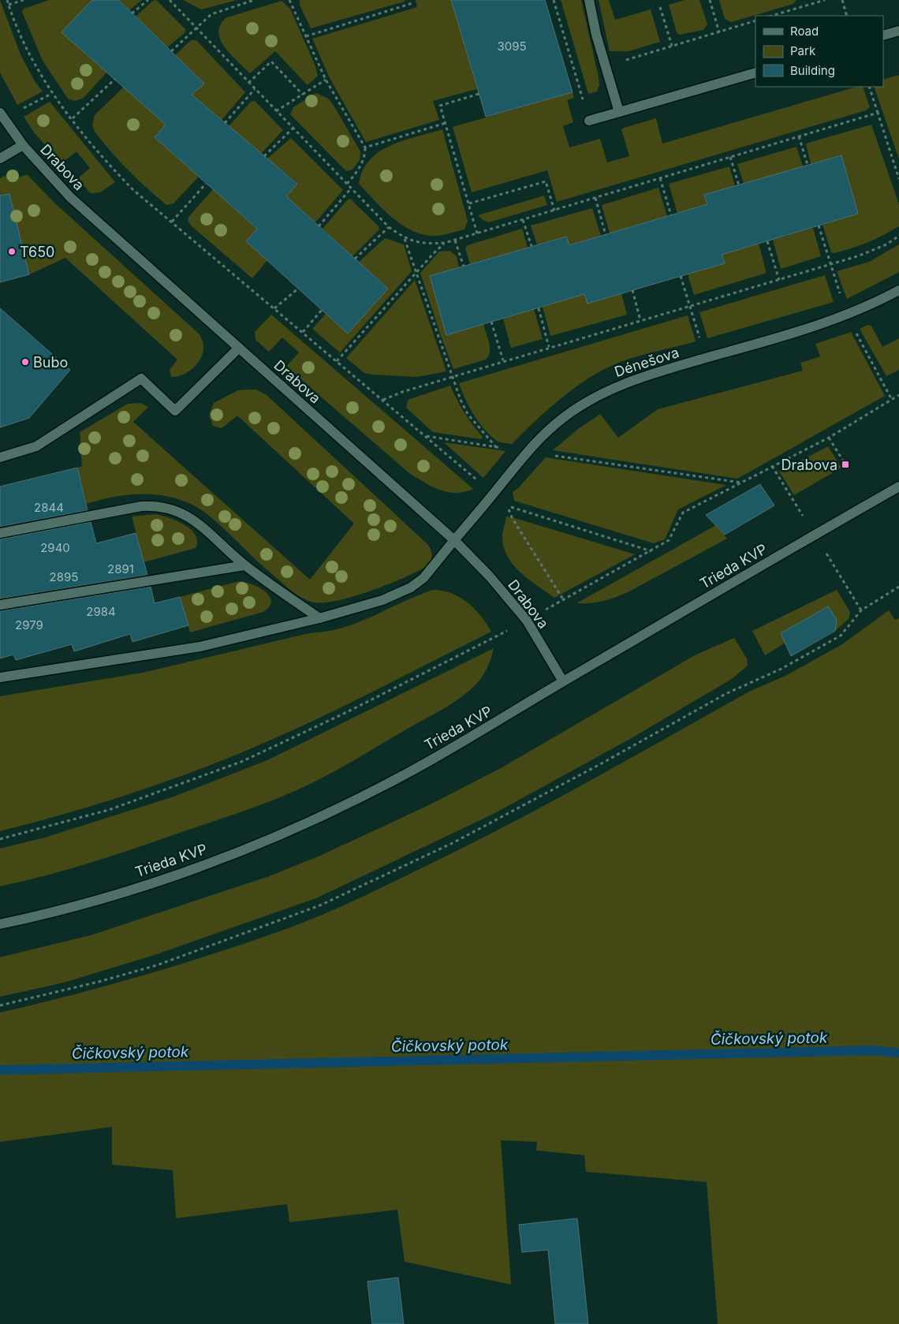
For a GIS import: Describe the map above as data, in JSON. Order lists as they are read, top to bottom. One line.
{"streets":{"street":["Drabova","Dénešova","Trieda KVP"]},"crossings":[["Drabova","Dénešova"],["Drabova","Trieda KVP"]],"water":["Čičkovský potok"],"places":{"other":["T650","Bubo"],"transit":["Drabova"]},"house_numbers":["3095","2844","2940","2891","2895","2984","2979"],"legend":["Road","Park","Building"]}
